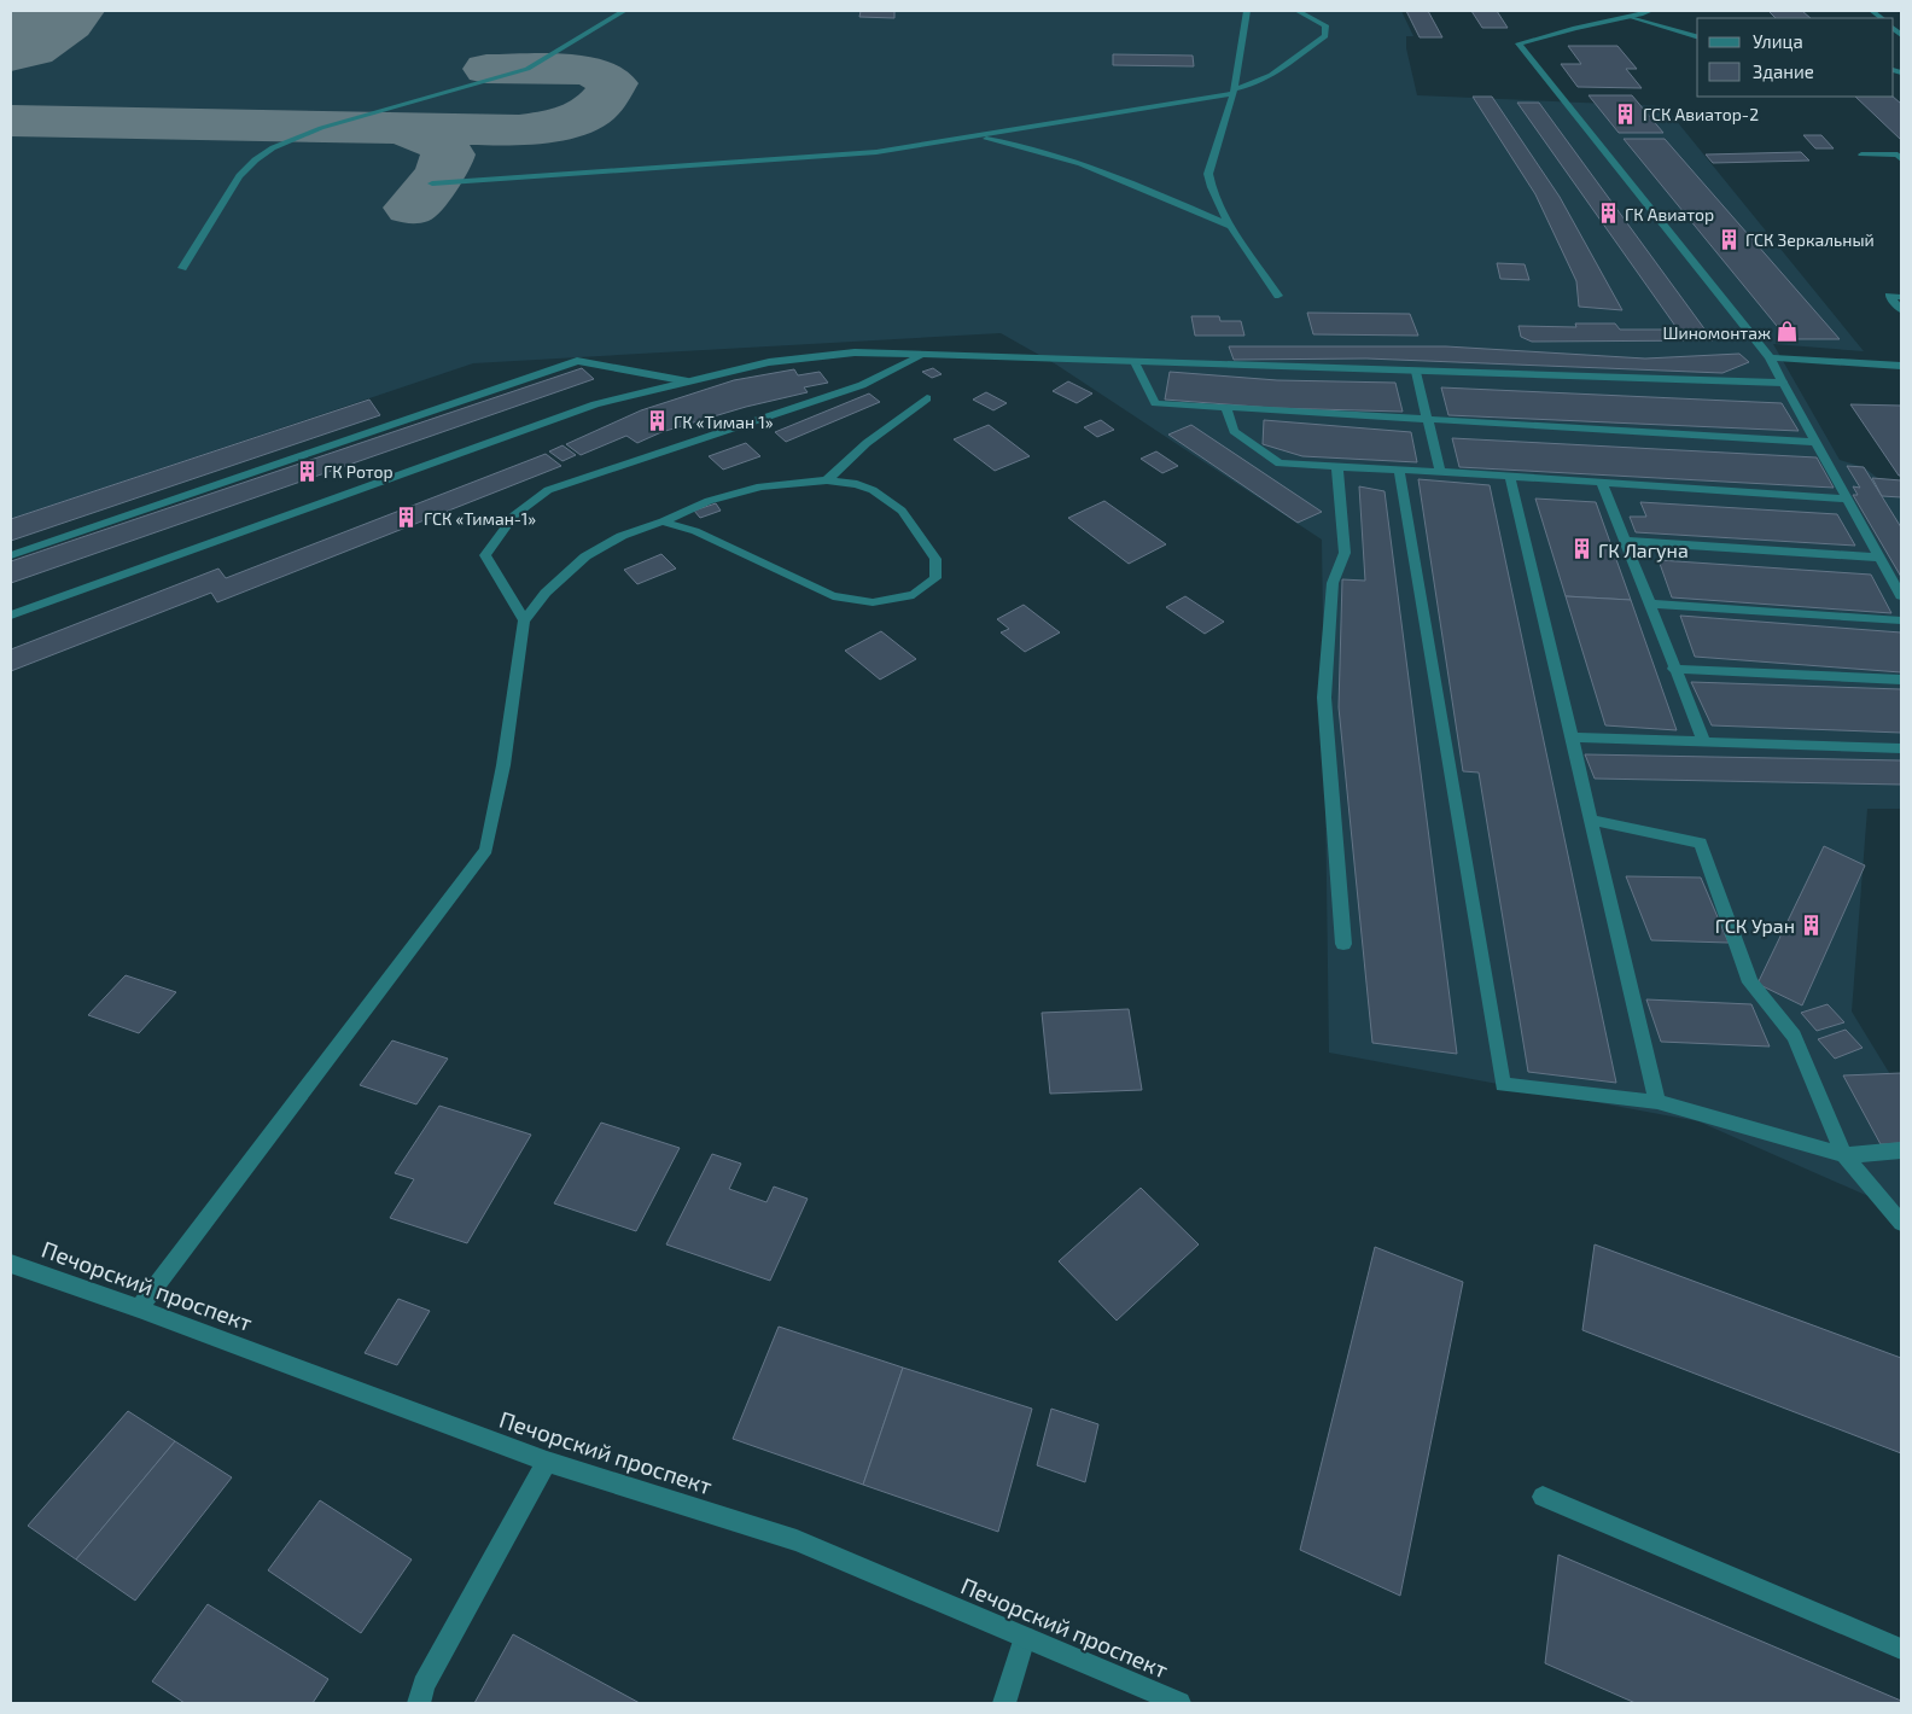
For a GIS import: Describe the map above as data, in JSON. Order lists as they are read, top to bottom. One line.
{"streets":{"street":["Печорский проспект"]},"places":{"building":["ГСК Авиатор-2","ГК Авиатор","ГСК Зеркальный","ГК «Тиман 1»","ГК Ротор","ГСК «Тиман-1»","ГК Лагуна","ГСК Уран"],"shop":["Шиномонтаж"]},"legend":["Улица","Здание"]}
